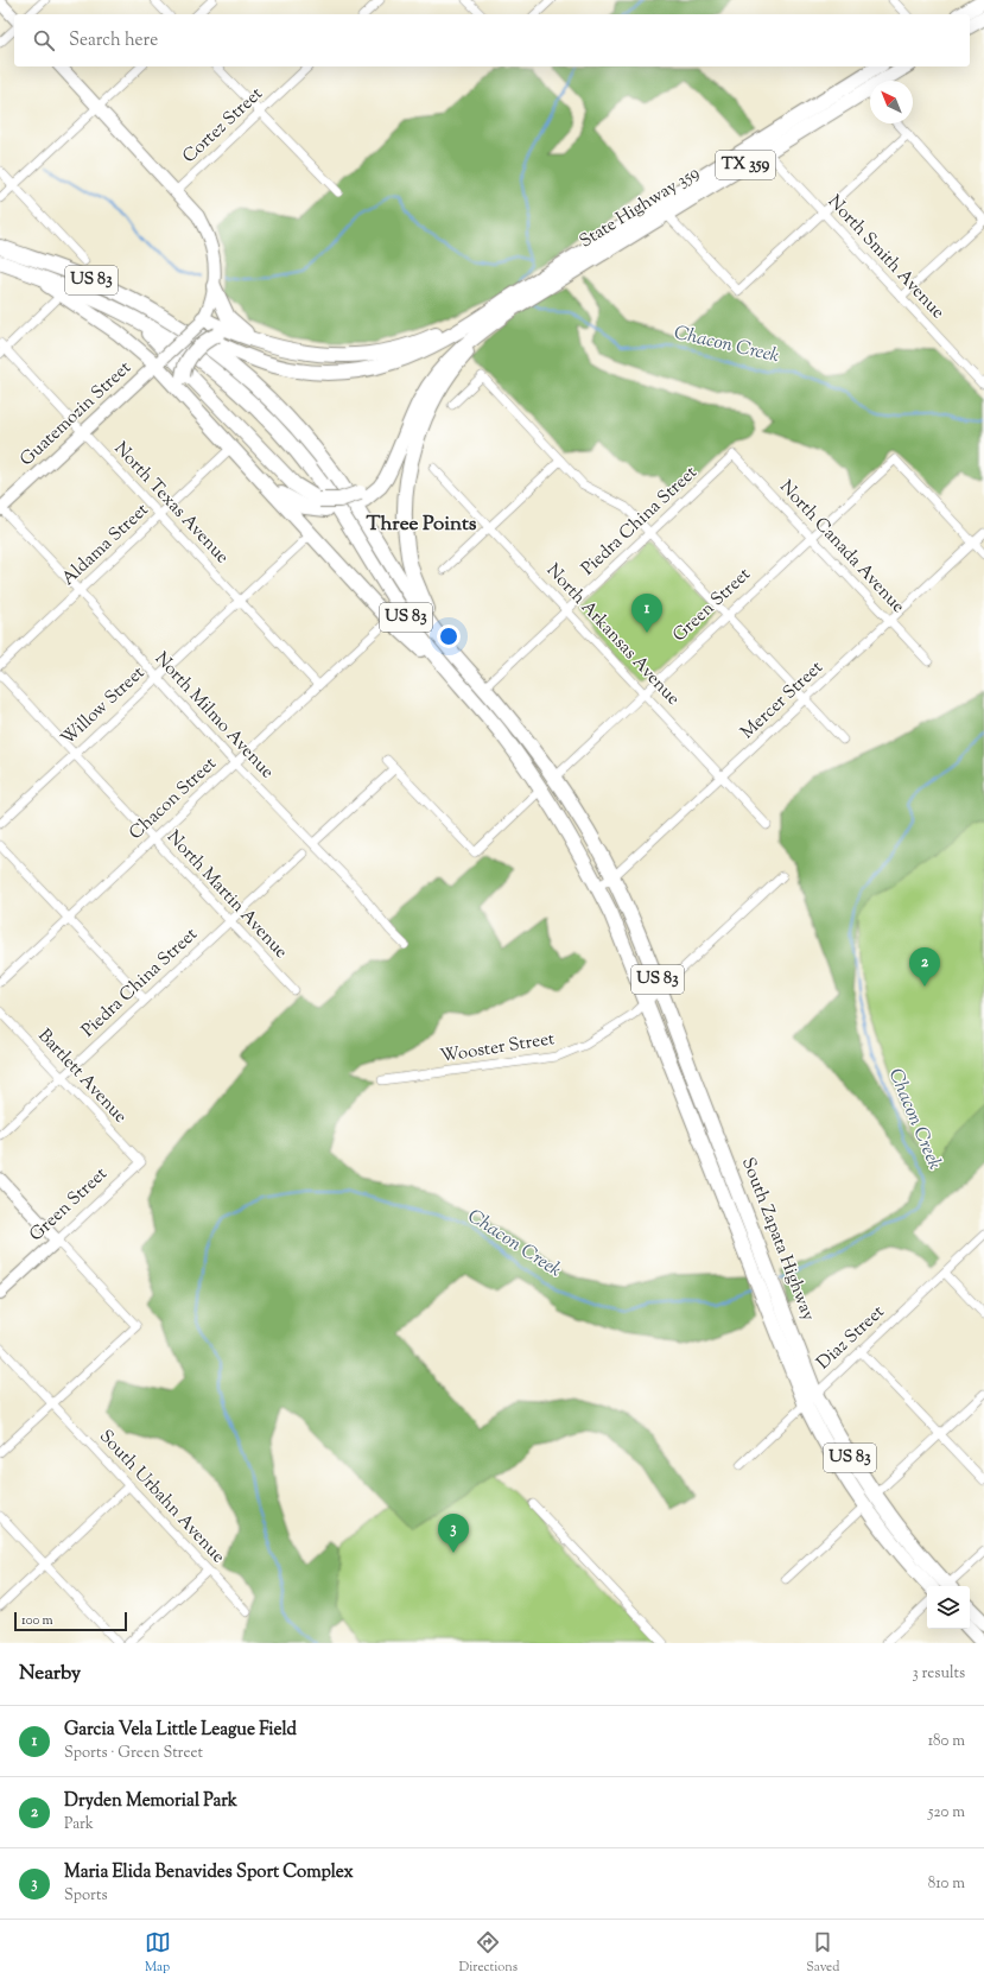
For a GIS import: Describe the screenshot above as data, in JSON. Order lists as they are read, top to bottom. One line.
{"streets":{"main road":["TX 359","State Highway 359","US 83","Guatemozin Street","Green Street","South Zapata Highway"],"street":["Cortez Street","North Smith Avenue","North Texas Avenue","Piedra China Street","Aldama Street","North Canada Avenue","North Arkansas Avenue","Mercer Street","Willow Street","North Milmo Avenue","Chacon Street","North Martin Avenue","Wooster Street","Bartlett Avenue","Diaz Street","South Urbahn Avenue"]},"crossings":[["State Highway 359","North Smith Avenue"],["US 83","Piedra China Street"],["US 83","Green Street"],["US 83","Mercer Street"],["US 83","South Zapata Highway"],["Guatemozin Street","North Texas Avenue"],["Guatemozin Street","North Milmo Avenue"],["North Texas Avenue","Aldama Street"],["North Texas Avenue","Willow Street"],["North Texas Avenue","Chacon Street"],["Piedra China Street","North Canada Avenue"],["Piedra China Street","North Arkansas Avenue"],["Piedra China Street","North Martin Avenue"],["Piedra China Street","Bartlett Avenue"],["Aldama Street","North Milmo Avenue"],["North Canada Avenue","Green Street"],["North Canada Avenue","Mercer Street"],["Green Street","North Arkansas Avenue"],["Green Street","Mercer Street"],["Green Street","Bartlett Avenue"],["North Arkansas Avenue","Mercer Street"],["Mercer Street","South Zapata Highway"],["Willow Street","North Milmo Avenue"],["Willow Street","North Martin Avenue"],["North Milmo Avenue","Chacon Street"],["Chacon Street","North Martin Avenue"],["Wooster Street","South Zapata Highway"],["South Zapata Highway","Diaz Street"]],"districts":["Three Points"],"water":["Chacon Creek"],"scale_bar":"100 m","north":"top left","page":{"search":"Search here","pins":["1","2","3"],"scale":"100 m","heading":["Nearby","3 results"],"list":[{"mark":"1","name":"Garcia Vela Little League Field","note":"Sports · Green Street","value":"180 m"},{"mark":"2","name":"Dryden Memorial Park","note":"Park","value":"520 m"},{"mark":"3","name":"Maria Elida Benavides Sport Complex","note":"Sports","value":"810 m"}],"nav":["Map","Directions","Saved"]}}
